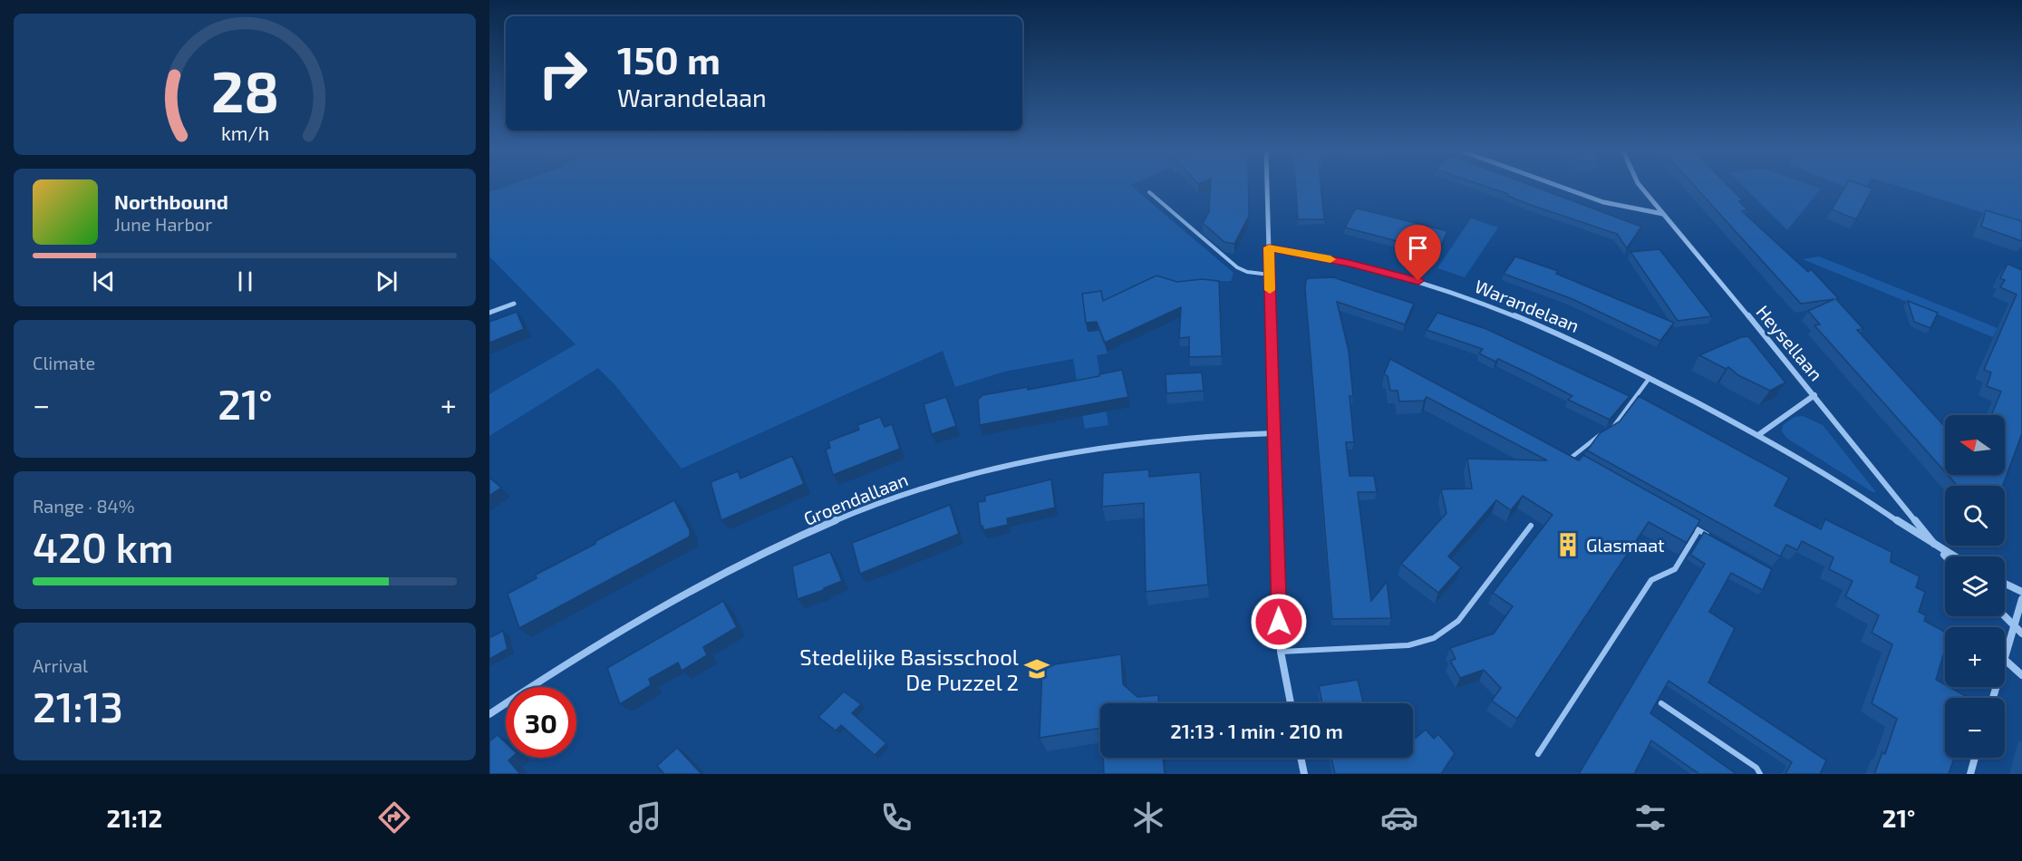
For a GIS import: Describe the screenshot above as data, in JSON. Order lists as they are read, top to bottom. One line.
{"streets":{"street":["Warandelaan","Heysellaan","Groendallaan"]},"crossings":[["Warandelaan","Heysellaan"]],"places":{"building":["Glasmaat"],"school or university":["Stedelijke Basisschool De Puzzel 2"]},"north":"left","page":{"turn":["150 m","Warandelaan"],"song":["Northbound","June Harbor"],"tile":["Climate",["Range · 84%","420 km"],["Arrival","21:13"]],"heat":["−","21°","+"],"map_buttons":["+","−"],"limit":"30","trip":"21:13 · 1 min · 210 m","tabs":["21:12","21°"],"gauge":["28","km/h"]}}
